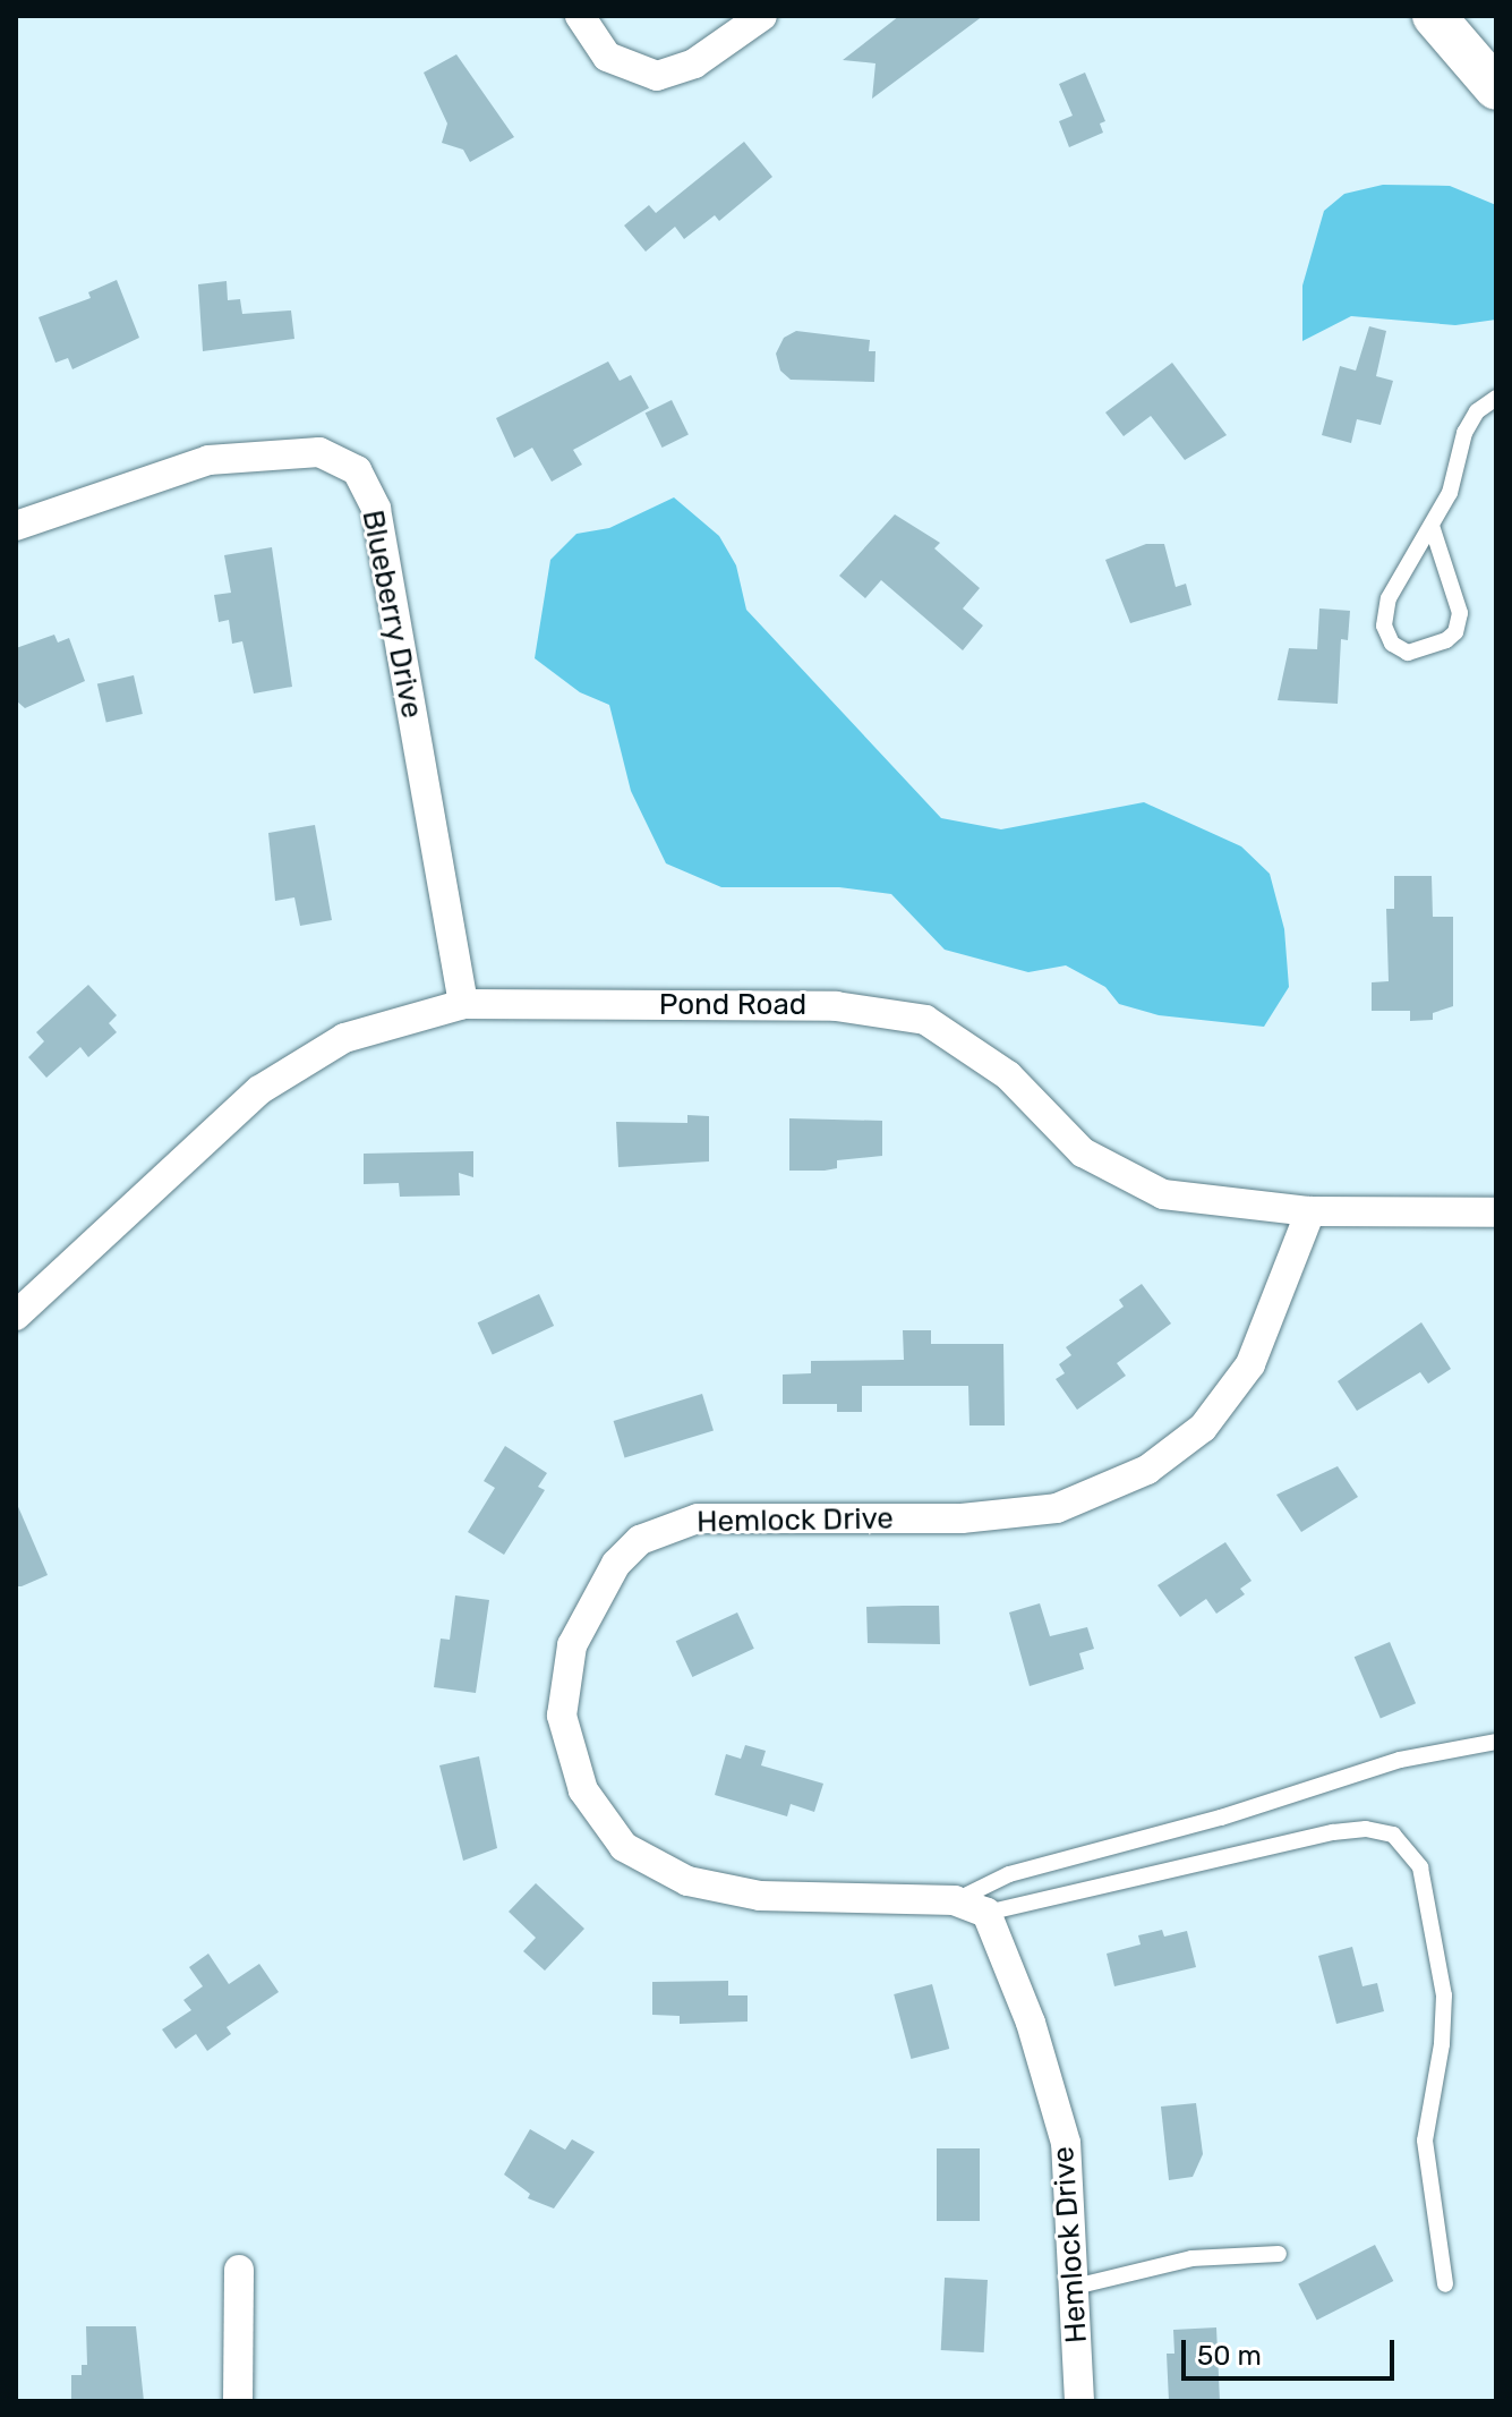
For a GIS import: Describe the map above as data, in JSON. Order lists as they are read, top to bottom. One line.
{"streets":{"street":["Blueberry Drive","Pond Road","Hemlock Drive"]},"crossings":[["Blueberry Drive","Pond Road"],["Pond Road","Hemlock Drive"]],"scale_bar":"50 m"}
